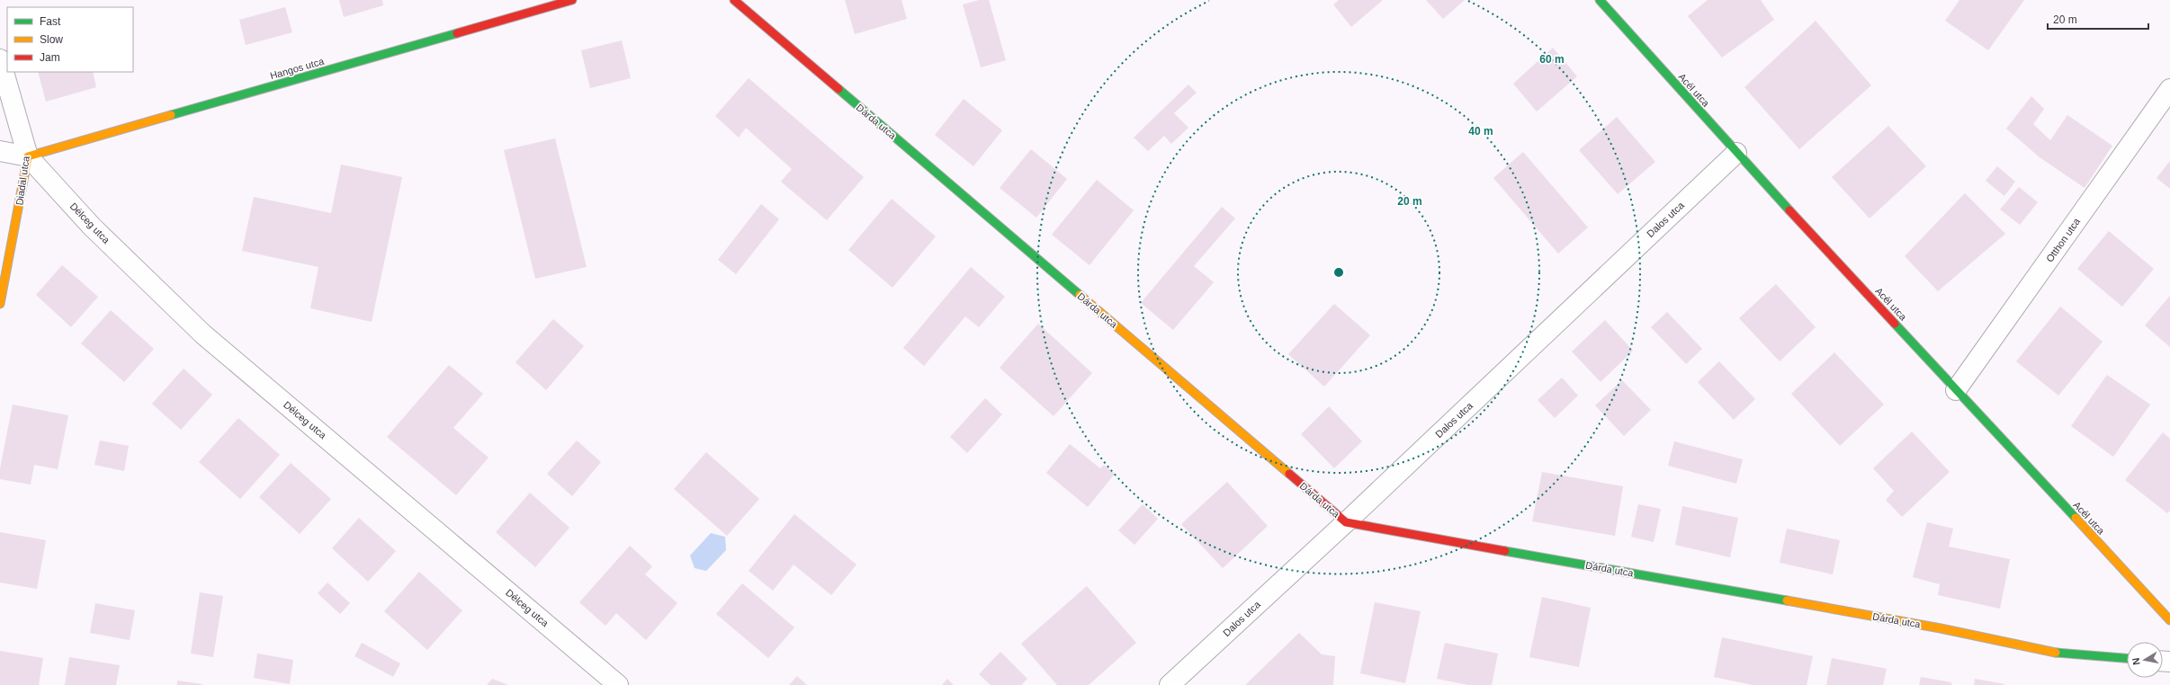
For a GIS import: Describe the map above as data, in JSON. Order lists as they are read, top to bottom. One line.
{"streets":{"street":["Hangos utca","Acél utca","Dárda utca","Diadal utca","Dalos utca","Délceg utca","Otthon utca"]},"crossings":[["Hangos utca","Diadal utca"],["Hangos utca","Délceg utca"],["Acél utca","Dalos utca"],["Acél utca","Otthon utca"],["Dárda utca","Dalos utca"],["Diadal utca","Délceg utca"]],"legend":["Fast","Slow","Jam"],"scale_bar":"20 m","north":"left","rings":["60 m","40 m","20 m"]}
